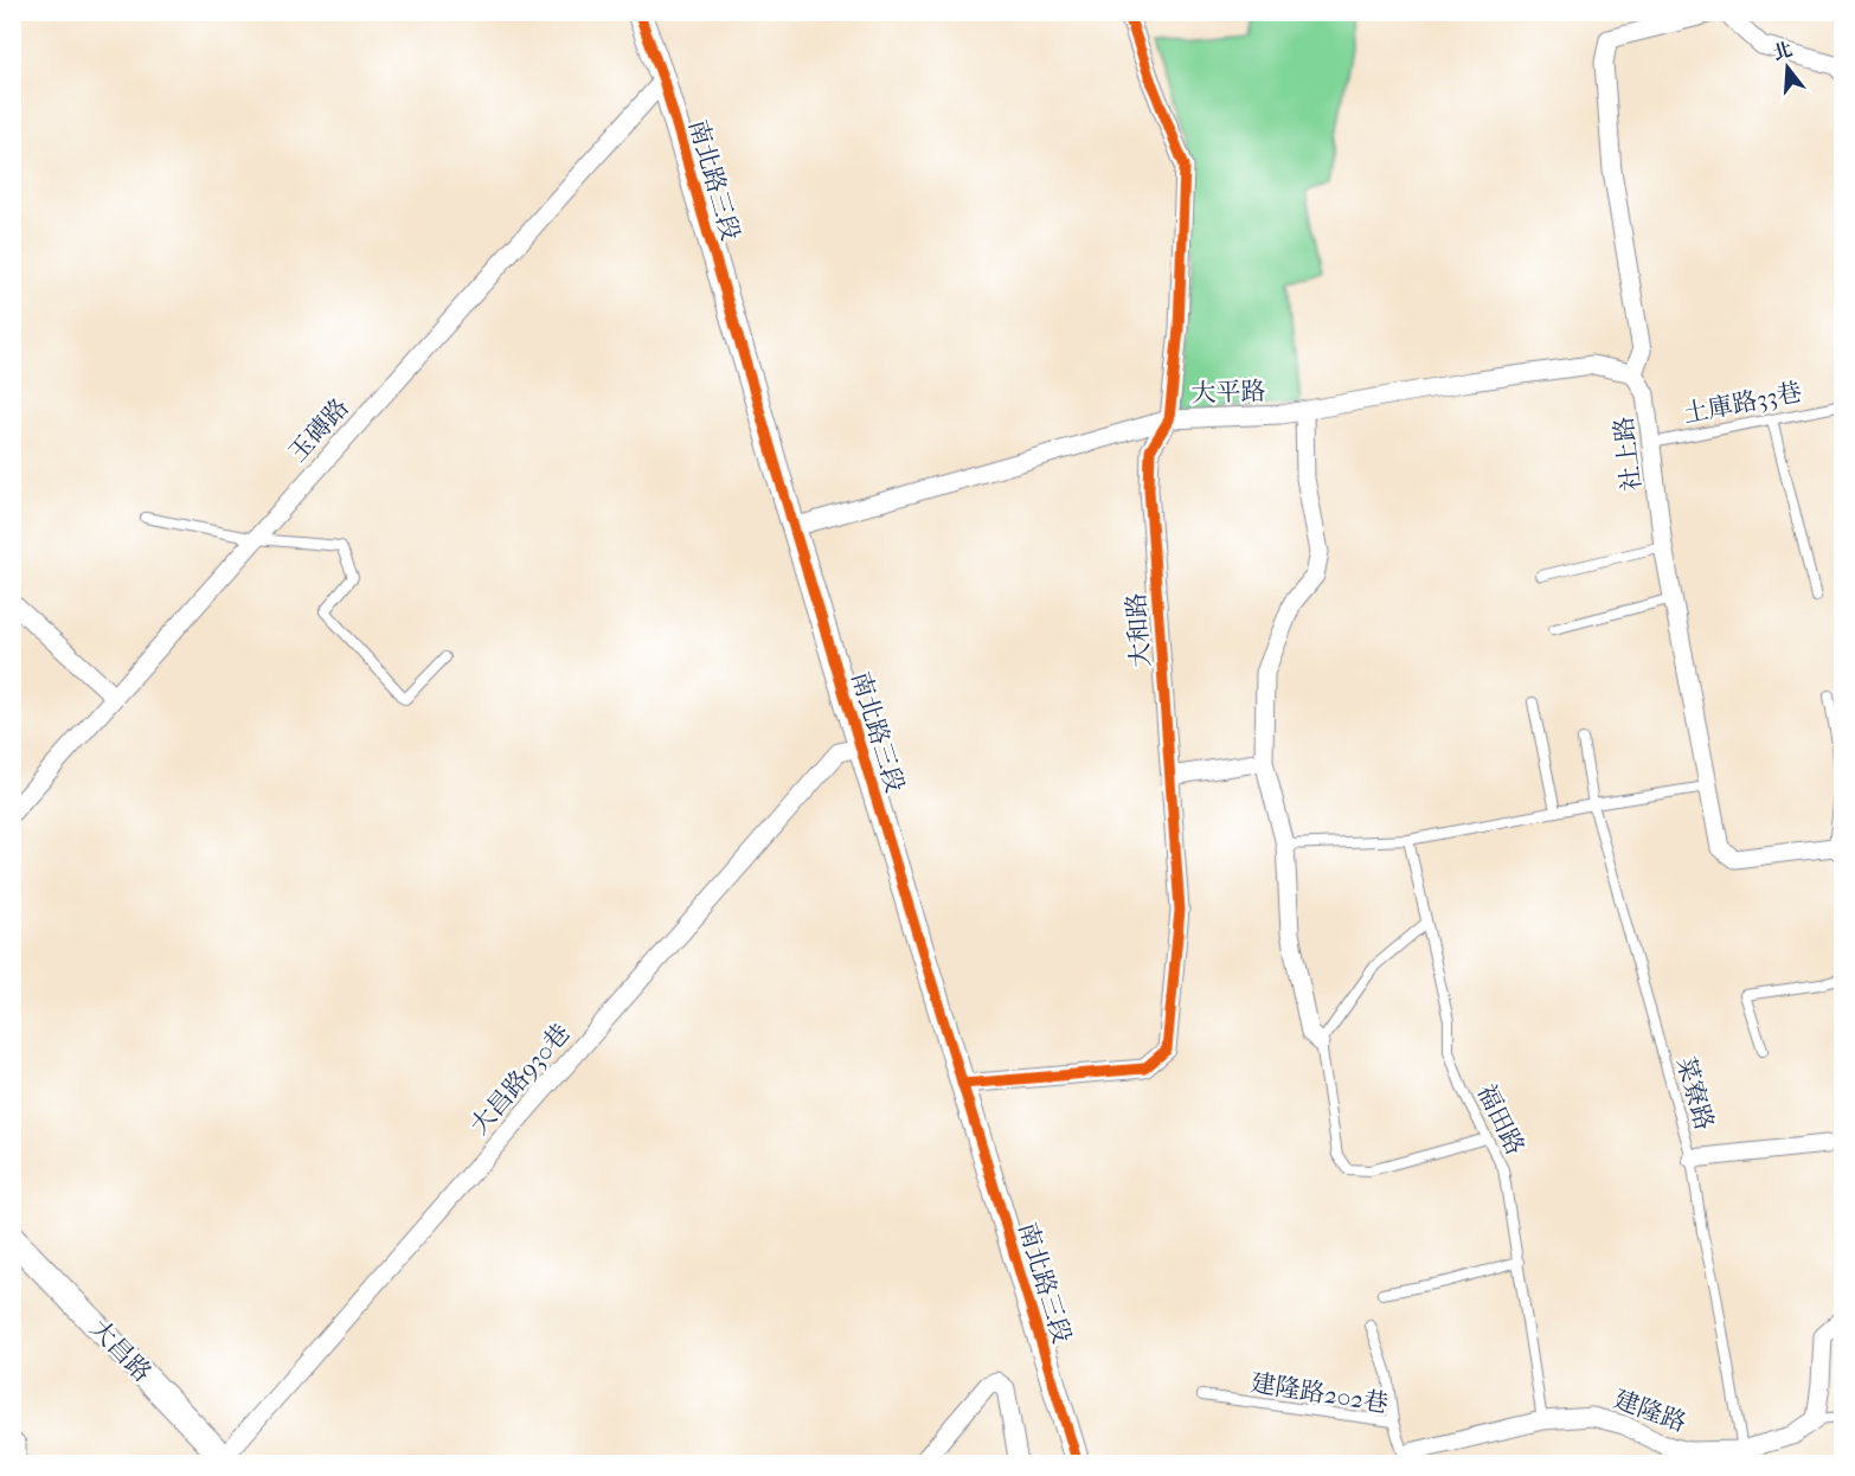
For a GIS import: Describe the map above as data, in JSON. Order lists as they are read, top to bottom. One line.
{"streets":{"main road":["大昌路"],"street":["南北路三段","大平路","玉磚路","社上路","大和路","大昌路930巷","建隆路"],"lane":["土庫路33巷","菜寮路","福田路","建隆路202巷"]},"crossings":[["南北路三段","大平路"],["南北路三段","玉磚路"],["南北路三段","大和路"],["南北路三段","大昌路930巷"],["大平路","社上路"],["大平路","大和路"],["土庫路33巷","社上路"],["大昌路930巷","大昌路"],["菜寮路","建隆路"],["福田路","建隆路"],["建隆路202巷","建隆路"]],"north":"top"}
